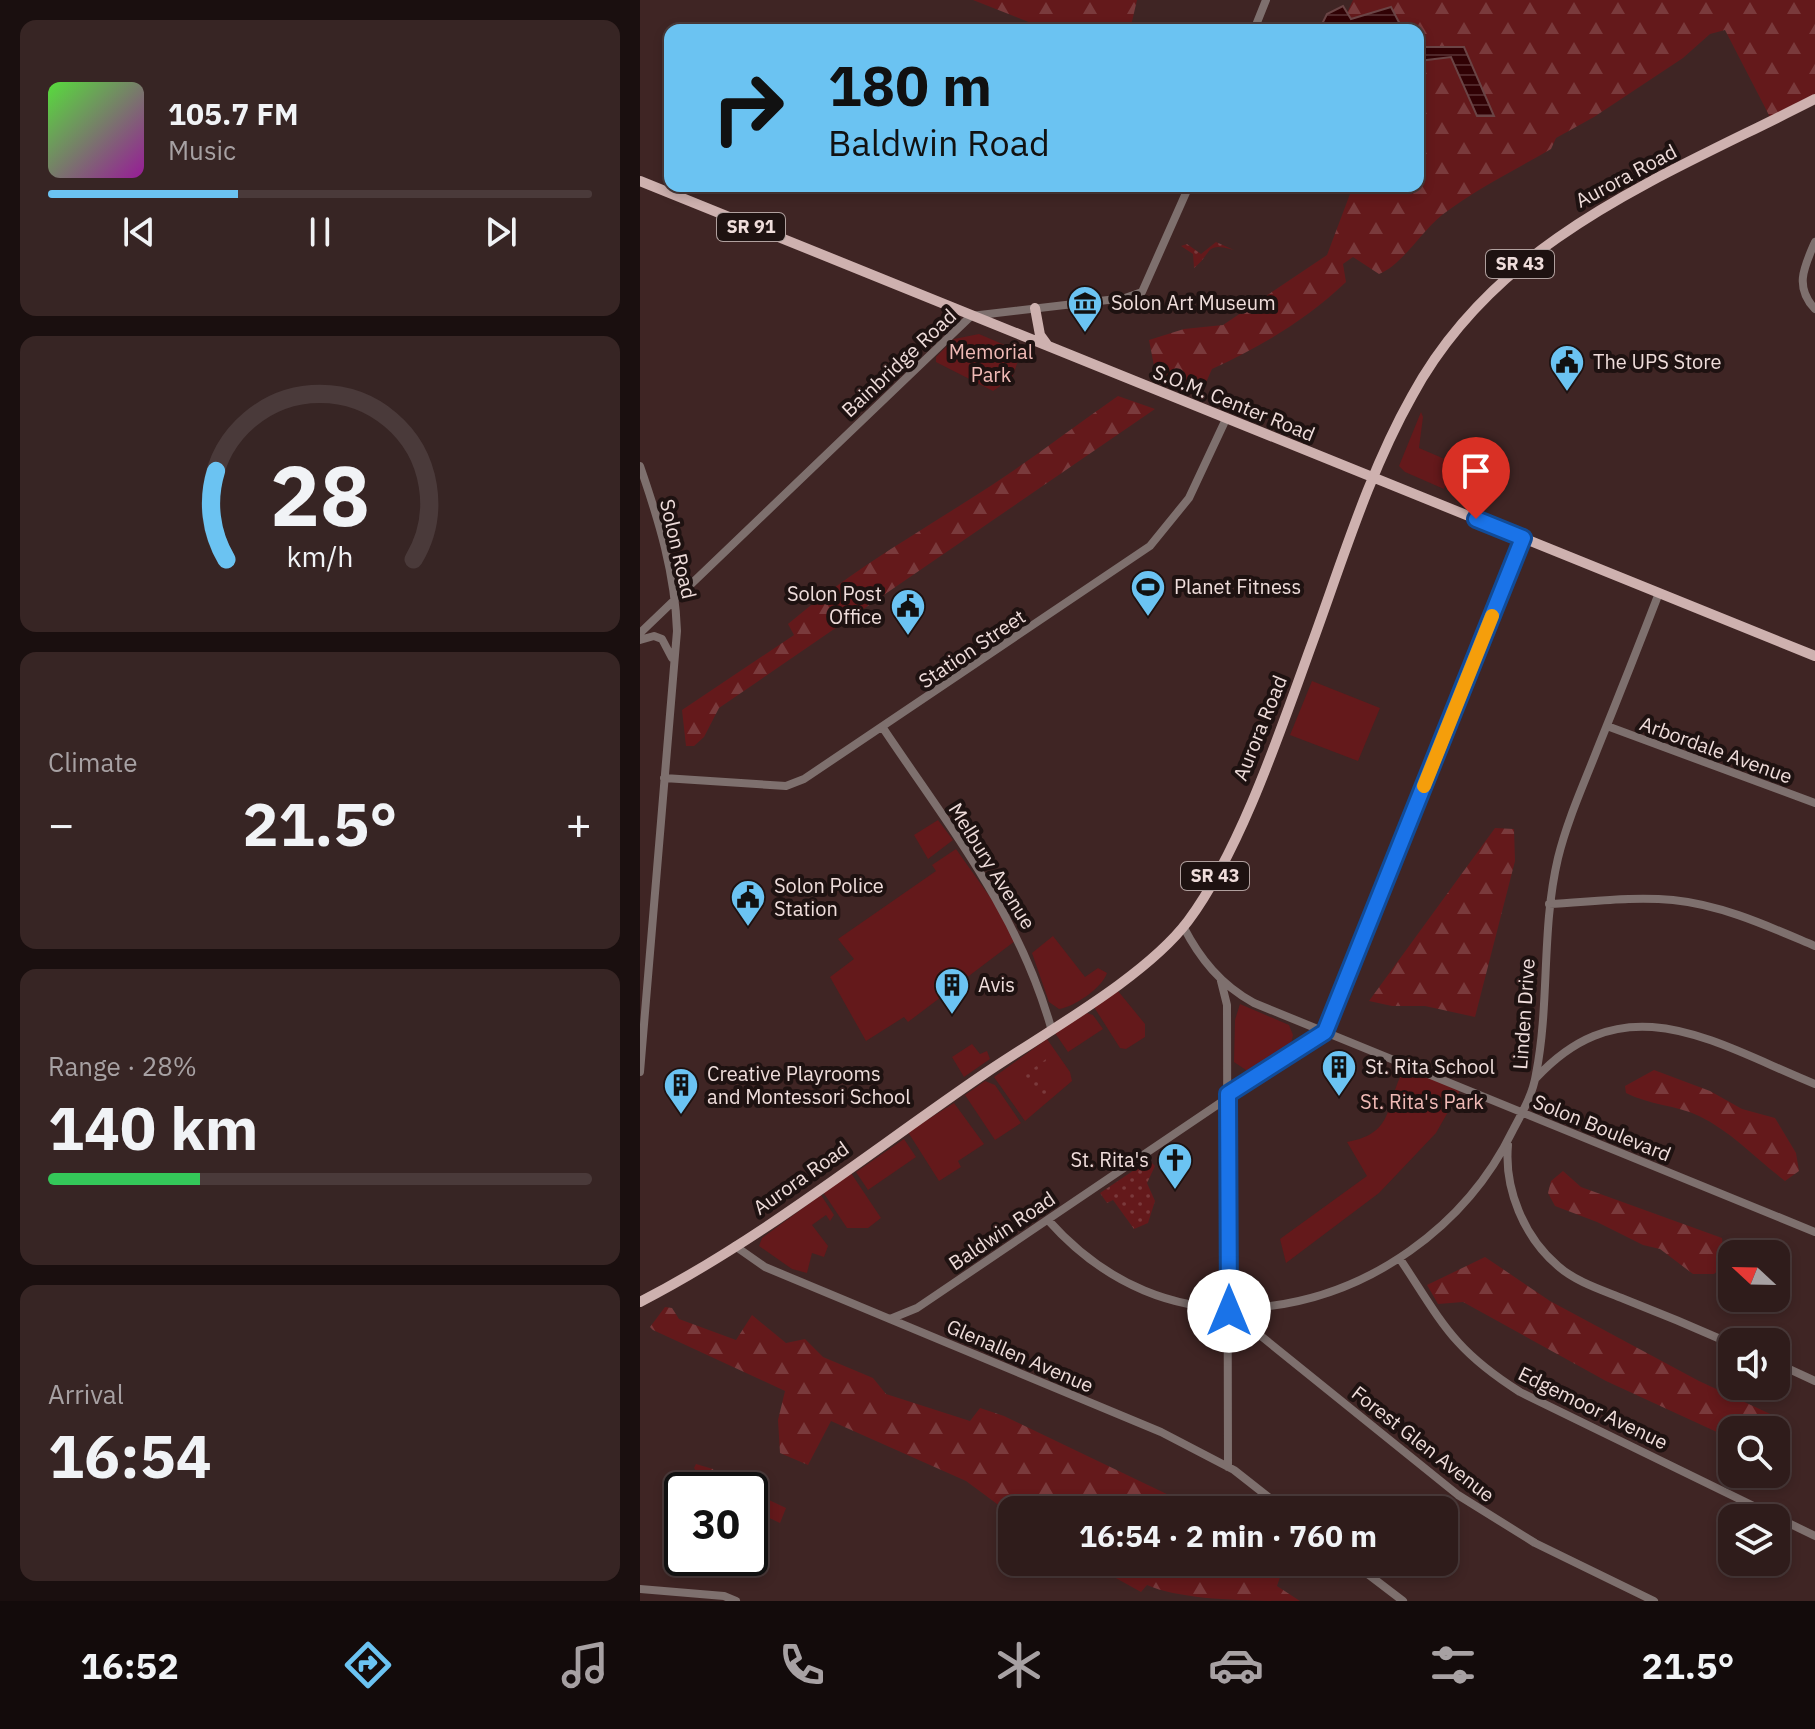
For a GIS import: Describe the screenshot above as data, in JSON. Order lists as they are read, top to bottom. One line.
{"streets":{"main road":["Aurora Road","SR 91","SR 43","S.O.M. Center Road"],"street":["Bainbridge Road","Solon Road","Station Street","Arbordale Avenue","Melbury Avenue","Linden Drive","Solon Boulevard","Baldwin Road","Glenallen Avenue","Edgemoor Avenue","Forest Glen Avenue"]},"crossings":[["Aurora Road","S.O.M. Center Road"],["Aurora Road","Melbury Avenue"],["Aurora Road","Solon Boulevard"],["Aurora Road","Glenallen Avenue"],["Bainbridge Road","S.O.M. Center Road"],["Bainbridge Road","Solon Road"],["S.O.M. Center Road","Station Street"],["S.O.M. Center Road","Linden Drive"],["Solon Road","Station Street"],["Station Street","Melbury Avenue"],["Arbordale Avenue","Linden Drive"],["Linden Drive","Solon Boulevard"],["Linden Drive","Baldwin Road"],["Linden Drive","Edgemoor Avenue"],["Linden Drive","Forest Glen Avenue"],["Solon Boulevard","Baldwin Road"],["Baldwin Road","Glenallen Avenue"]],"parks":["Memorial Park","St. Rita's Park"],"places":{"museum":["Solon Art Museum"],"public building":["The UPS Store","Solon Post Office","Solon Police Station"],"sports":["Planet Fitness"],"building":["Avis","St. Rita School","Creative Playrooms and Montessori School"],"church":["St. Rita's"]},"north":"left","page":{"turn":["180 m","Baldwin Road"],"song":["105.7 FM","Music"],"tile":["Climate",["Range · 28%","140 km"],["Arrival","16:54"]],"heat":["−","21.5°","+"],"limit":"30","trip":"16:54 · 2 min · 760 m","tabs":["16:52","21.5°"],"gauge":["28","km/h"]}}
